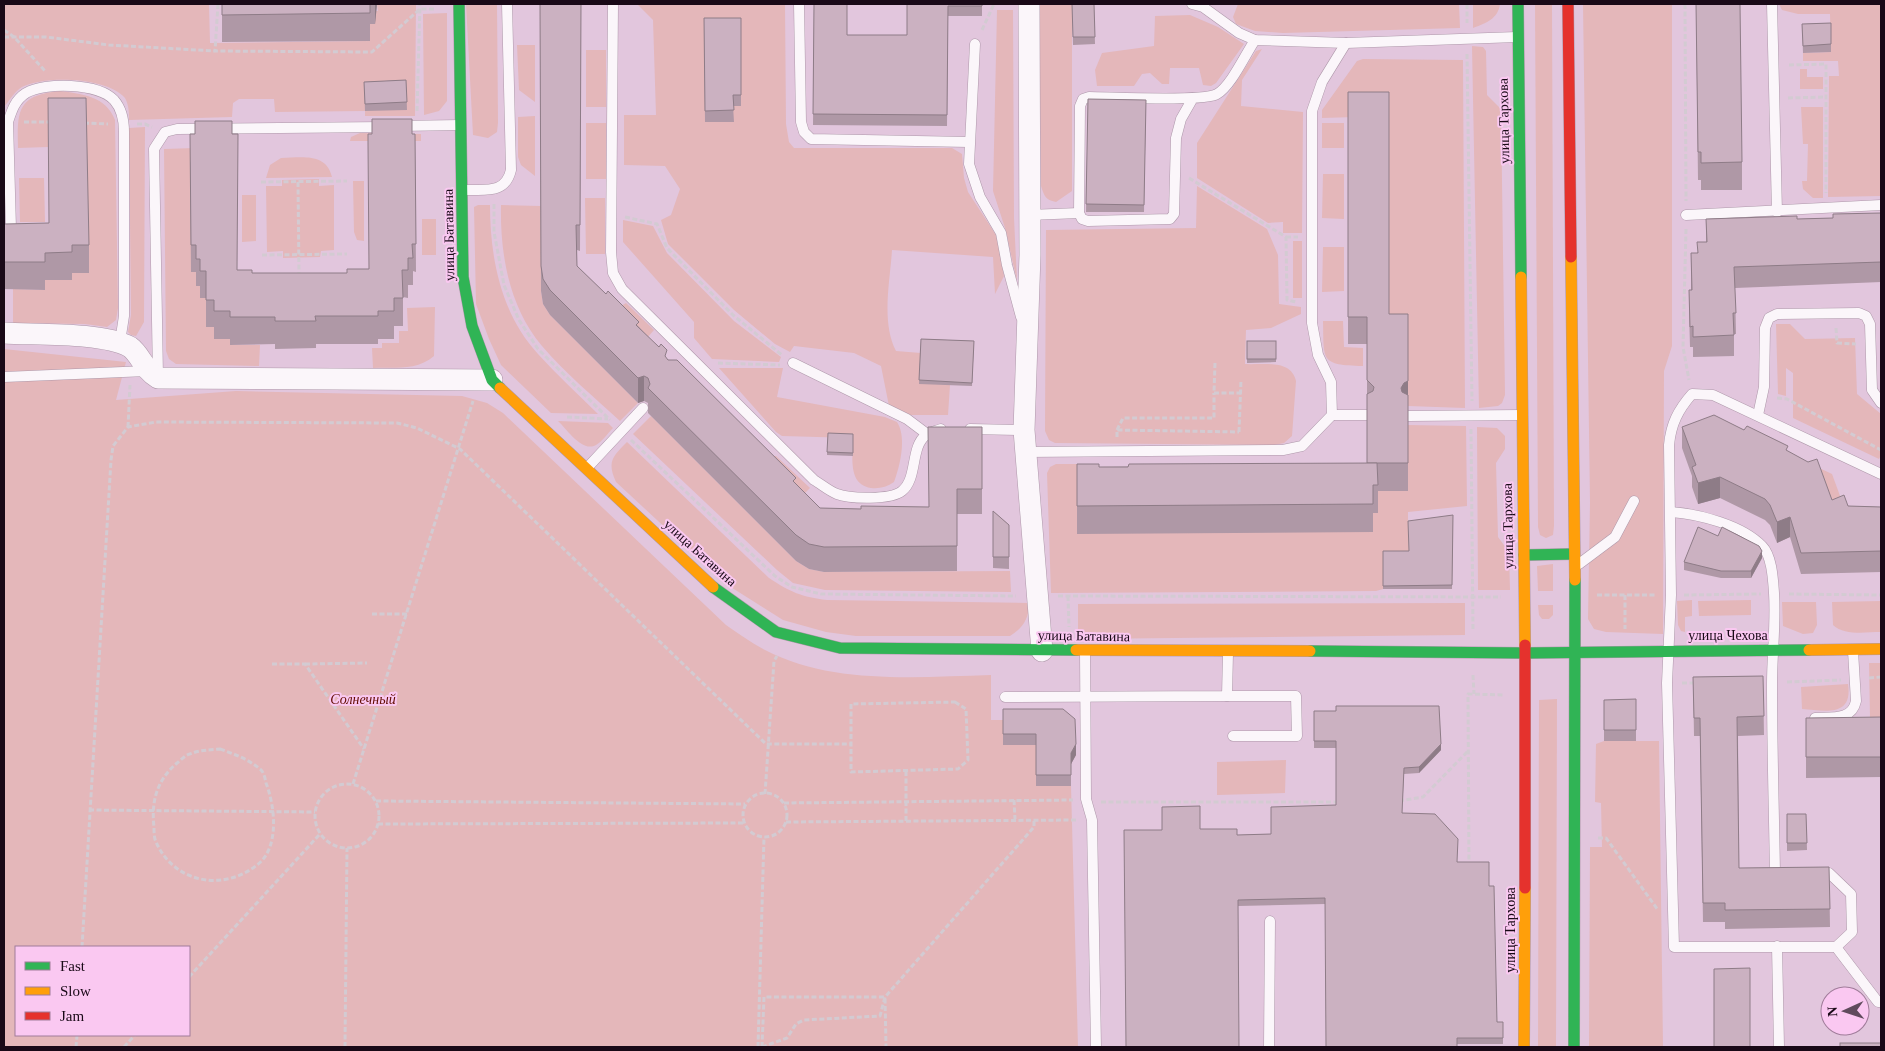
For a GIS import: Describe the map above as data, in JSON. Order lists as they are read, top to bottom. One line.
{"streets":{"main road":["улица Тархова","улица Батавина","улица Чехова"]},"crossings":[["улица Тархова","улица Батавина"],["улица Тархова","улица Чехова"],["улица Батавина","улица Чехова"]],"parks":["Солнечный"],"legend":["Fast","Slow","Jam"],"north":"left"}
